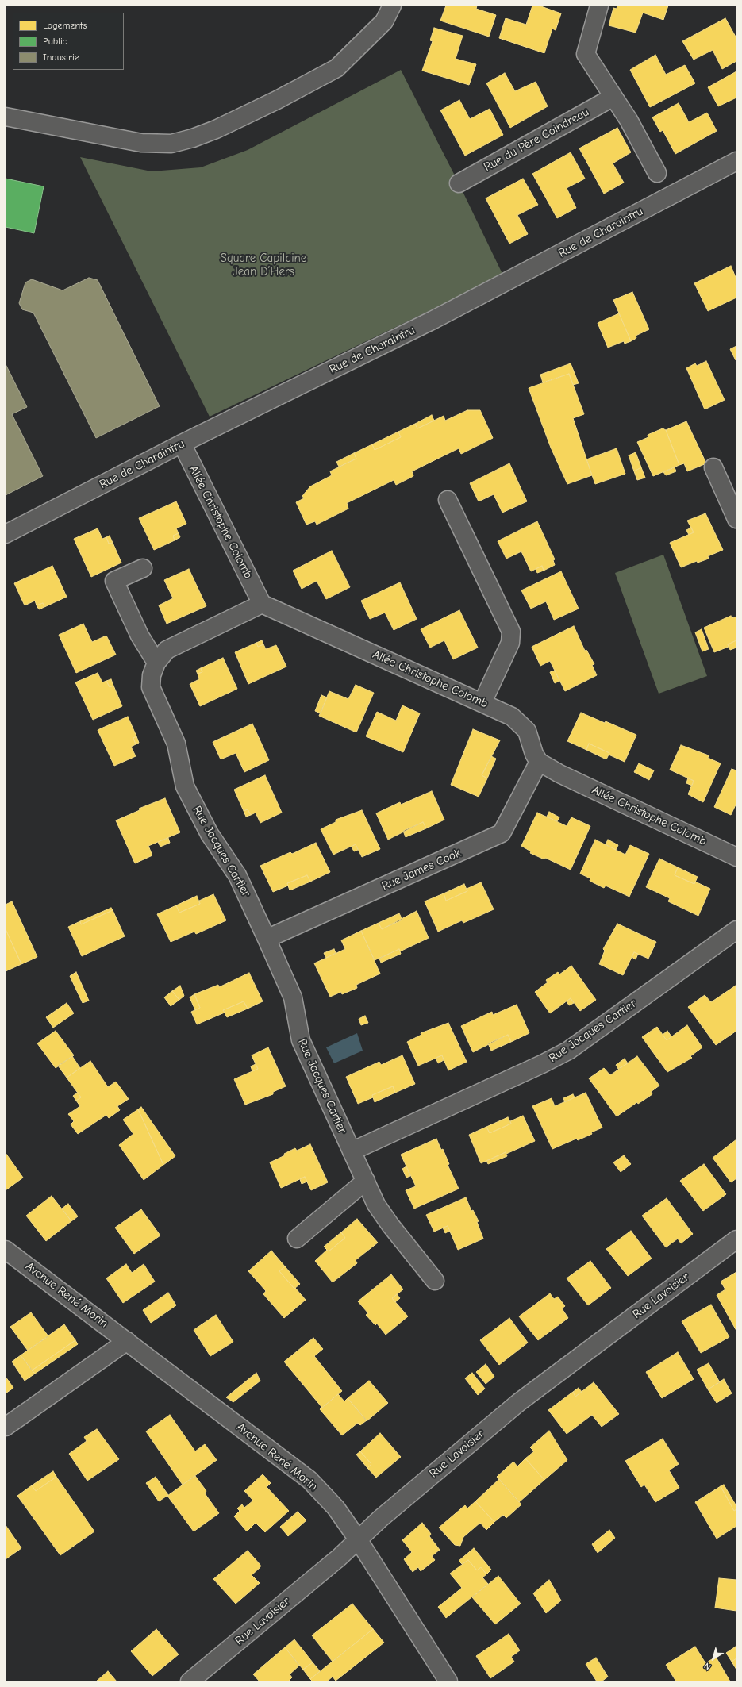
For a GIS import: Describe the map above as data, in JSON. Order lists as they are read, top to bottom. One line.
{"streets":{"street":["Rue du Père Coindreau","Rue de Charaintru","Allée Christophe Colomb","Rue Jacques Cartier","Rue James Cook","Avenue René Morin","Rue Lavoisier"]},"crossings":[["Rue de Charaintru","Allée Christophe Colomb"],["Allée Christophe Colomb","Rue Jacques Cartier"],["Allée Christophe Colomb","Rue James Cook"],["Rue Jacques Cartier","Rue James Cook"],["Avenue René Morin","Rue Lavoisier"]],"parks":["Square Capitaine Jean D’Hers"],"legend":["Logements","Public","Industrie"],"north":"bottom left"}
